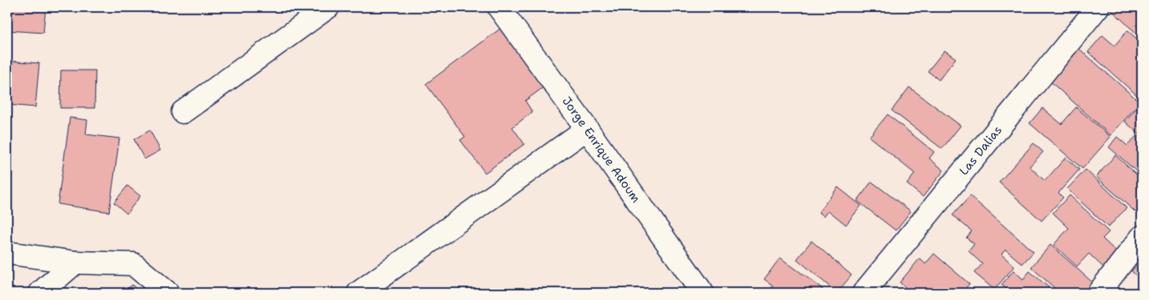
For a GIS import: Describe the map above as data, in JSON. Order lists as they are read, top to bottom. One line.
{"streets":{"street":["Jorge Enrique Adoum","Las Dalias"]}}
